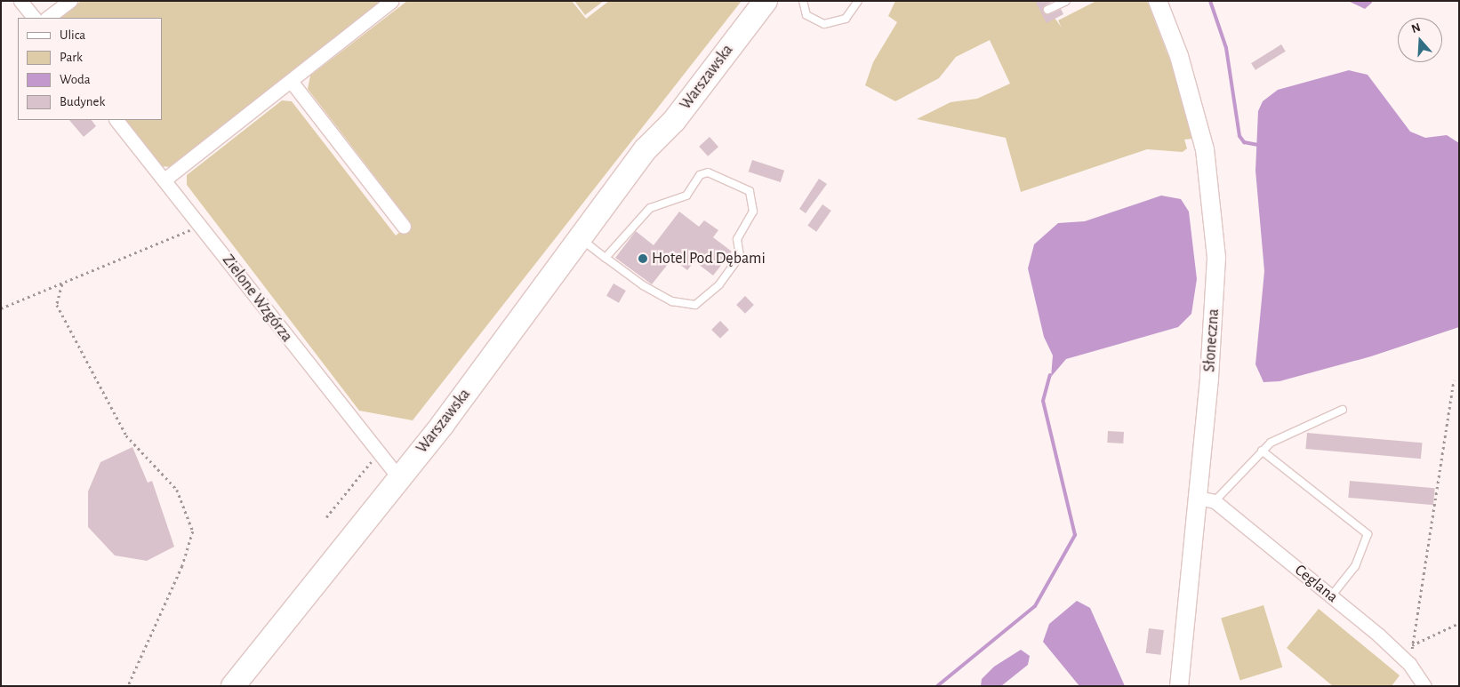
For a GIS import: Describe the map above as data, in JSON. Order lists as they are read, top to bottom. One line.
{"streets":{"highway":["Warszawska"],"street":["Zielone Wzgórza","Słoneczna","Ceglana"]},"crossings":[["Warszawska","Zielone Wzgórza"],["Słoneczna","Ceglana"]],"places":["Hotel Pod Dębami"],"legend":["Ulica","Park","Woda","Budynek"],"north":"top"}
